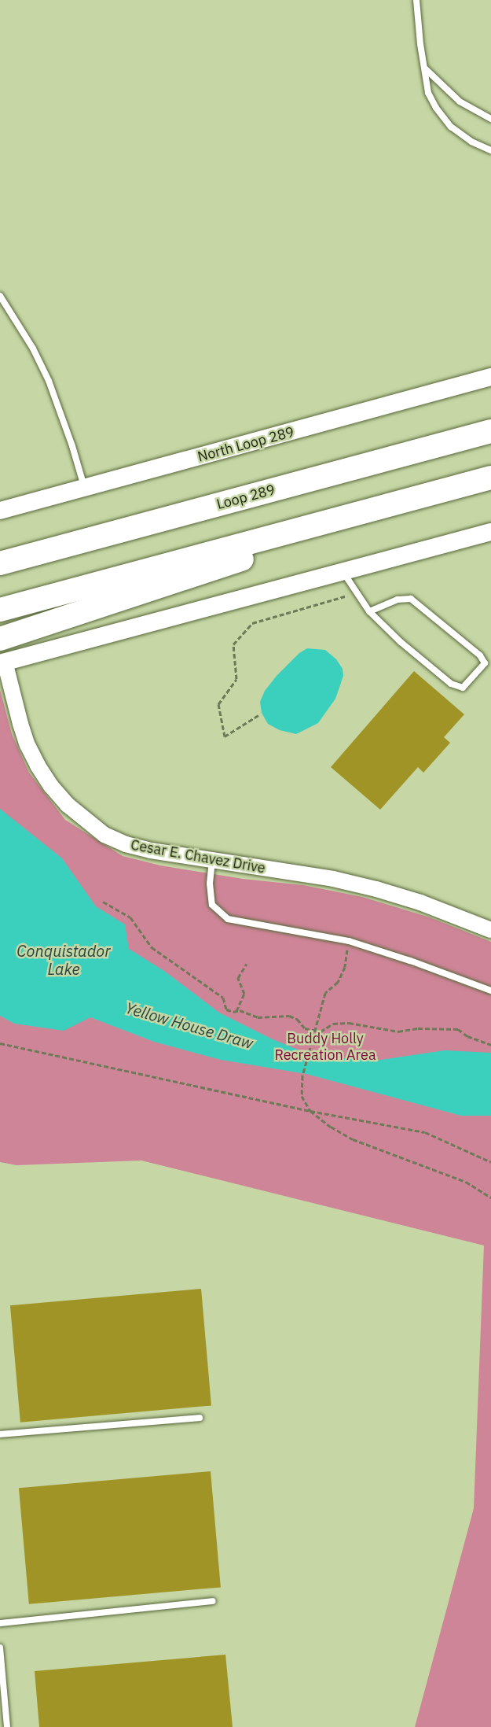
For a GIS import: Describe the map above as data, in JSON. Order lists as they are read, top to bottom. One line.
{"streets":{"highway":["Loop 289"],"main road":["North Loop 289"],"street":["Cesar E. Chavez Drive"]},"water":["Conquistador Lake","Yellow House Draw"],"parks":["Buddy Holly Recreation Area"]}
